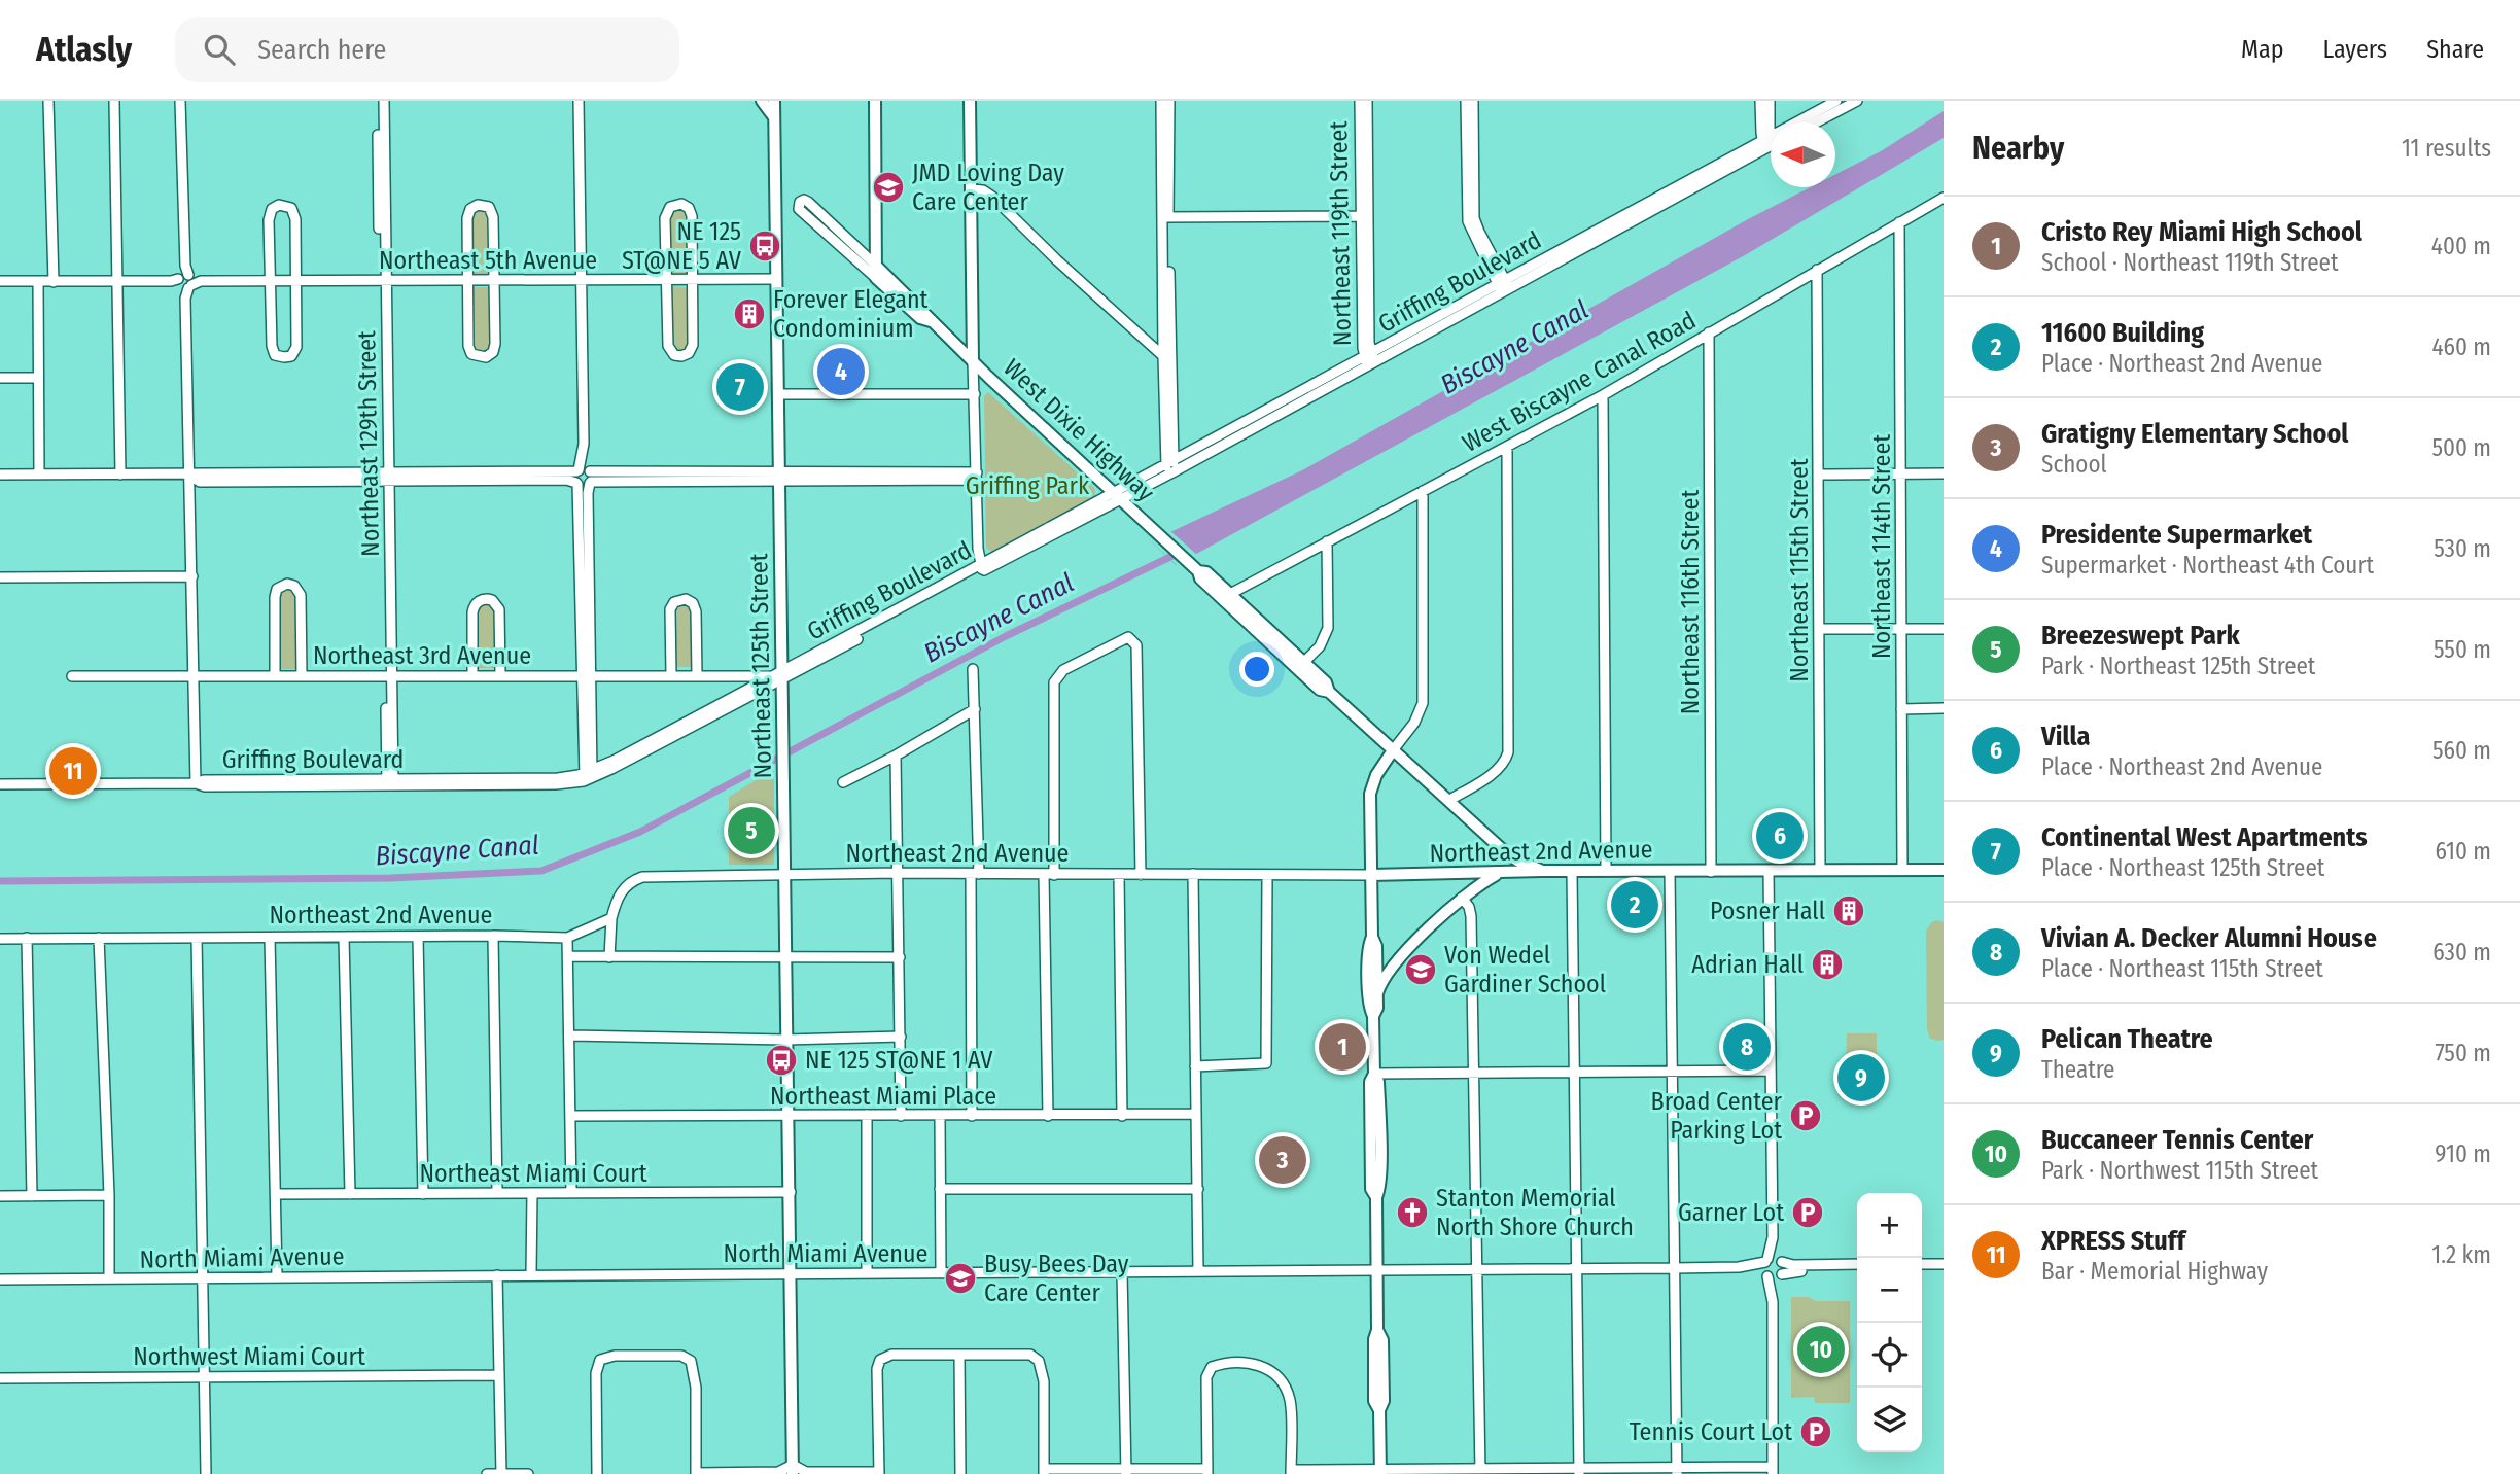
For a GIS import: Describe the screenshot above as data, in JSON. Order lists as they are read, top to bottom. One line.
{"streets":{"main road":["West Dixie Highway","Northeast 125th Street","Northeast 2nd Avenue"],"street":["Northeast 119th Street","Northeast 5th Avenue","Griffing Boulevard","West Biscayne Canal Road","Northeast 129th Street","Northeast 114th Street","Northeast 115th Street","Northeast 116th Street","Northeast 3rd Avenue","Northeast Miami Place","Northeast Miami Court","North Miami Avenue","Northwest Miami Court"]},"crossings":[["Northeast 119th Street","Griffing Boulevard"],["Northeast 5th Avenue","Northeast 129th Street"],["Northeast 5th Avenue","Northeast 125th Street"],["Griffing Boulevard","West Dixie Highway"],["Griffing Boulevard","Northeast 129th Street"],["Griffing Boulevard","Northeast 3rd Avenue"],["Griffing Boulevard","Northeast 125th Street"],["West Biscayne Canal Road","West Dixie Highway"],["West Biscayne Canal Road","Northeast 114th Street"],["West Biscayne Canal Road","Northeast 115th Street"],["West Biscayne Canal Road","Northeast 116th Street"],["West Dixie Highway","Northeast 2nd Avenue"],["Northeast 129th Street","Northeast 3rd Avenue"],["Northeast 114th Street","Northeast 2nd Avenue"],["Northeast 115th Street","Northeast 2nd Avenue"],["Northeast 116th Street","Northeast 2nd Avenue"],["Northeast 3rd Avenue","Northeast 125th Street"],["Northeast 125th Street","Northeast 2nd Avenue"],["Northeast 125th Street","Northeast Miami Place"],["Northeast 125th Street","Northeast Miami Court"],["Northeast 125th Street","North Miami Avenue"]],"water":["Biscayne Canal"],"parks":["Griffing Park"],"places":{"school or university":["JMD Loving Day Care Center","Von Wedel Gardiner School","Busy Bees Day Care Center"],"bus stop":["NE 125 ST@NE 5 AV","NE 125 ST@NE 1 AV"],"building":["Forever Elegant Condominium","Posner Hall","Adrian Hall"],"parking":["Broad Center Parking Lot","Garner Lot","Tennis Court Lot"],"church":["Stanton Memorial North Shore Church"]},"north":"left","page":{"header":"Atlasly","search":"Search here","nav":["Map","Layers","Share"],"heading":["Nearby","11 results"],"list":[{"mark":"1","name":"Cristo Rey Miami High School","note":"School · Northeast 119th Street","value":"400 m"},{"mark":"2","name":"11600 Building","note":"Place · Northeast 2nd Avenue","value":"460 m"},{"mark":"3","name":"Gratigny Elementary School","note":"School","value":"500 m"},{"mark":"4","name":"Presidente Supermarket","note":"Supermarket · Northeast 4th Court","value":"530 m"},{"mark":"5","name":"Breezeswept Park","note":"Park · Northeast 125th Street","value":"550 m"},{"mark":"6","name":"Villa","note":"Place · Northeast 2nd Avenue","value":"560 m"},{"mark":"7","name":"Continental West Apartments","note":"Place · Northeast 125th Street","value":"610 m"},{"mark":"8","name":"Vivian A. Decker Alumni House","note":"Place · Northeast 115th Street","value":"630 m"},{"mark":"9","name":"Pelican Theatre","note":"Theatre","value":"750 m"},{"mark":"10","name":"Buccaneer Tennis Center","note":"Park · Northwest 115th Street","value":"910 m"},{"mark":"11","name":"XPRESS Stuff","note":"Bar · Memorial Highway","value":"1.2 km"}],"pins":["4","7","11","5","6","2","1","8","9","3","10"],"map_buttons":["+","−"]}}
